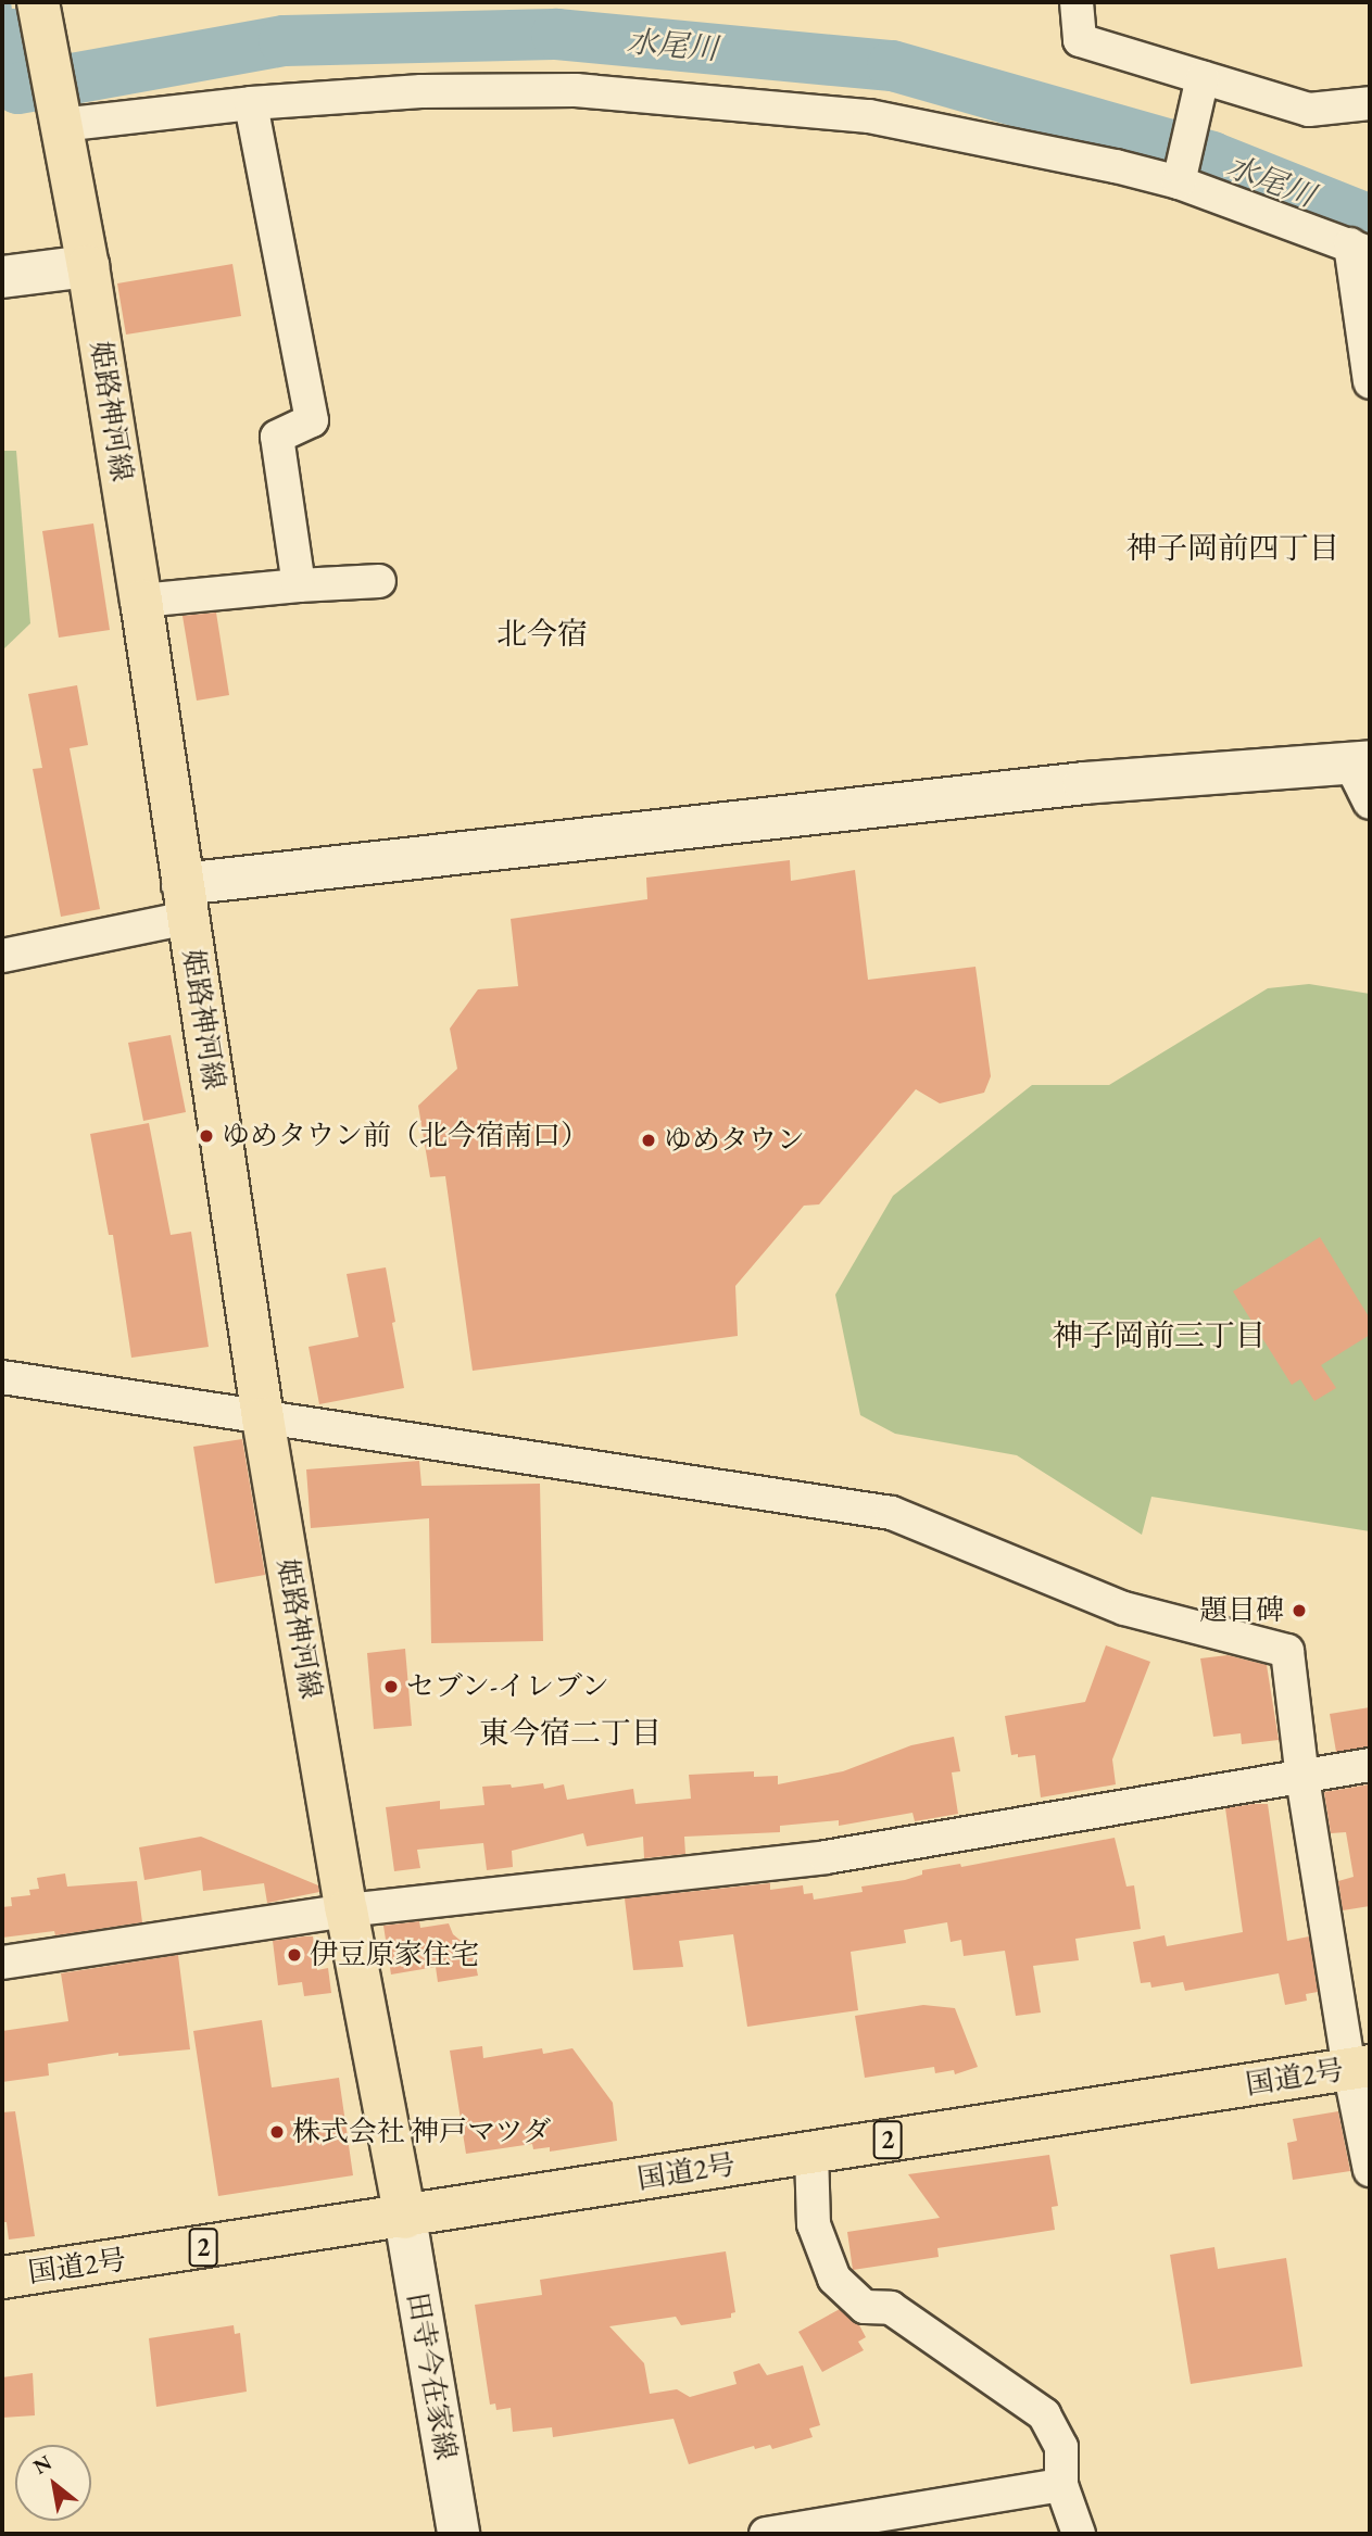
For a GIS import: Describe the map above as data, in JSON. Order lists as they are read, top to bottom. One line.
{"streets":{"main road":["姫路神河線","国道2号","2"],"street":["田寺今在家線"]},"crossings":[["姫路神河線","国道2号"],["姫路神河線","田寺今在家線"],["国道2号","田寺今在家線"]],"districts":["神子岡前四丁目","北今宿","神子岡前三丁目","東今宿二丁目"],"water":["水尾川"],"places":["ゆめタウン前（北今宿南口）","ゆめタウン","題目碑","セブン-イレブン","伊豆原家住宅","株式会社 神戸マツダ"],"north":"top left"}
